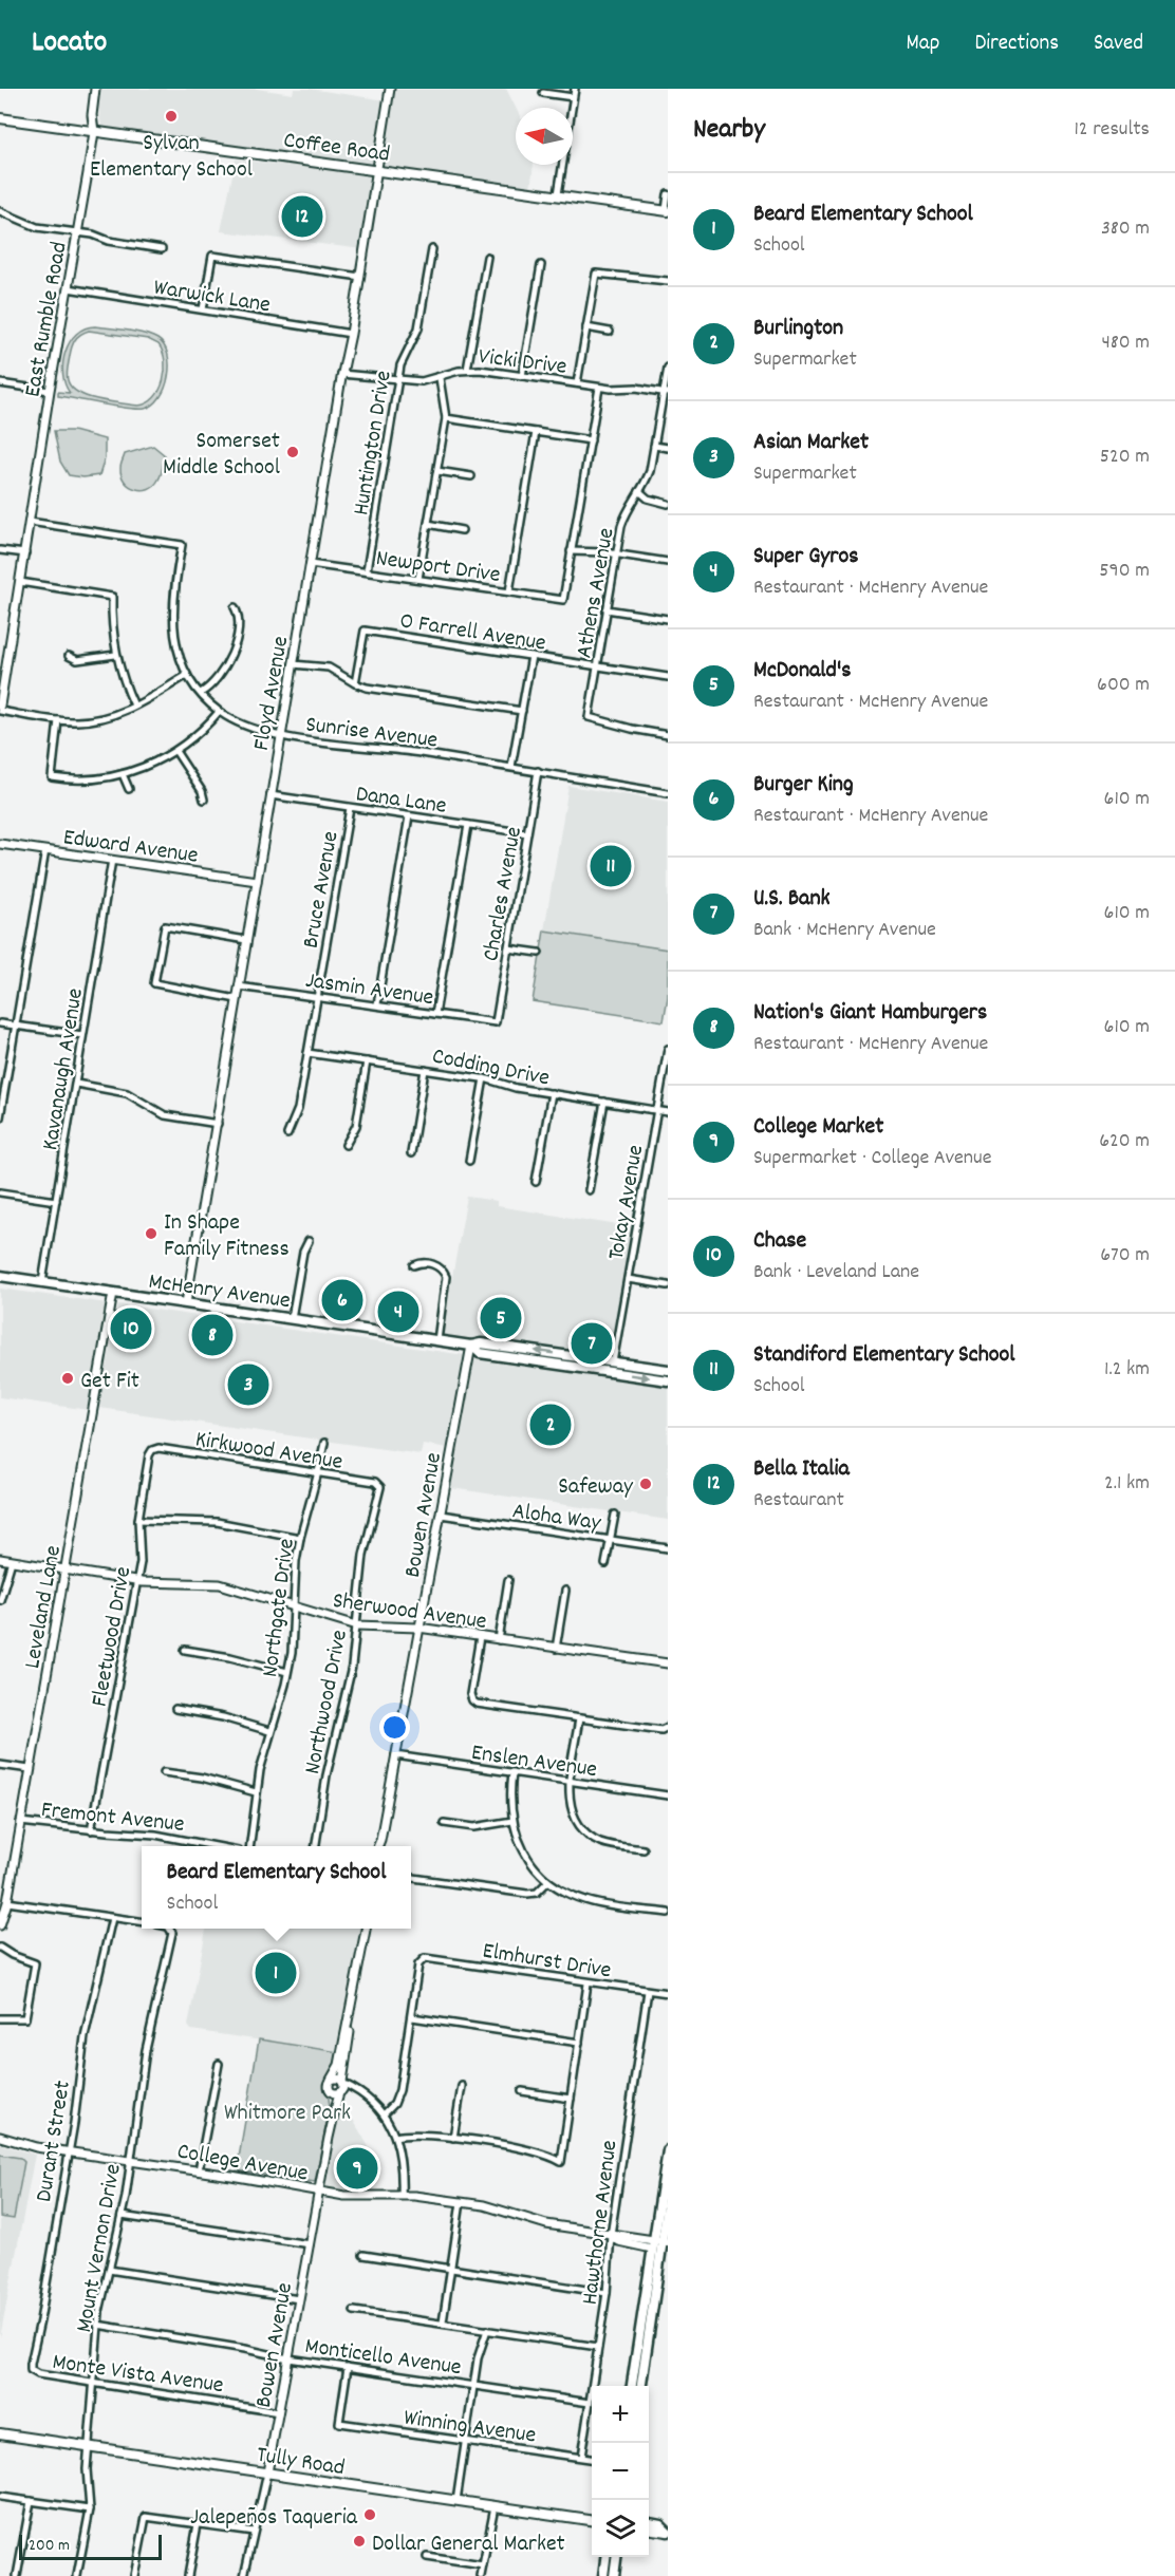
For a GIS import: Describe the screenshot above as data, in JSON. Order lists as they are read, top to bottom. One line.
{"streets":{"main road":["Coffee Road","McHenry Avenue","Tully Road"],"street":["Warwick Lane","East Rumble Road","Vicki Drive","Huntington Drive","Newport Drive","Athens Avenue","O Farrell Avenue","Floyd Avenue","Sunrise Avenue","Dana Lane","Edward Avenue","Bruce Avenue","Charles Avenue","Jasmin Avenue","Codding Drive","Kavanaugh Avenue","Tokay Avenue","Kirkwood Avenue","Bowen Avenue","Aloha Way","Leveland Lane","Northgate Drive","Sherwood Avenue","Fleetwood Drive","Northwood Drive","Enslen Avenue","Fremont Avenue","Elmhurst Drive","Durant Street","College Avenue","Hawthorne Avenue","Mount Vernon Drive","Monticello Avenue","Monte Vista Avenue","Winning Avenue"]},"crossings":[["Coffee Road","East Rumble Road"],["Coffee Road","Floyd Avenue"],["Warwick Lane","East Rumble Road"],["Warwick Lane","Floyd Avenue"],["East Rumble Road","Sunrise Avenue"],["Vicki Drive","Huntington Drive"],["Vicki Drive","Athens Avenue"],["Vicki Drive","Floyd Avenue"],["Huntington Drive","Newport Drive"],["Newport Drive","Floyd Avenue"],["Athens Avenue","O Farrell Avenue"],["Floyd Avenue","Sunrise Avenue"],["Floyd Avenue","Dana Lane"],["Floyd Avenue","Edward Avenue"],["Floyd Avenue","Jasmin Avenue"],["Floyd Avenue","McHenry Avenue"],["Sunrise Avenue","Charles Avenue"],["Dana Lane","Bruce Avenue"],["Dana Lane","Charles Avenue"],["Edward Avenue","Kavanaugh Avenue"],["Bruce Avenue","Jasmin Avenue"],["Bruce Avenue","Codding Drive"],["Charles Avenue","Jasmin Avenue"],["Codding Drive","Tokay Avenue"],["Kavanaugh Avenue","McHenry Avenue"],["Tokay Avenue","McHenry Avenue"],["McHenry Avenue","Bowen Avenue"],["McHenry Avenue","Leveland Lane"],["Kirkwood Avenue","Northgate Drive"],["Kirkwood Avenue","Fleetwood Drive"],["Kirkwood Avenue","Northwood Drive"],["Bowen Avenue","Aloha Way"],["Bowen Avenue","Sherwood Avenue"],["Bowen Avenue","Enslen Avenue"],["Bowen Avenue","College Avenue"],["Bowen Avenue","Monticello Avenue"],["Bowen Avenue","Monte Vista Avenue"],["Bowen Avenue","Tully Road"],["Leveland Lane","Sherwood Avenue"],["Leveland Lane","Fremont Avenue"],["Northgate Drive","Sherwood Avenue"],["Sherwood Avenue","Fleetwood Drive"],["Sherwood Avenue","Northwood Drive"],["Fleetwood Drive","Fremont Avenue"],["Elmhurst Drive","Hawthorne Avenue"],["Durant Street","College Avenue"],["Durant Street","Monte Vista Avenue"],["College Avenue","Hawthorne Avenue"],["College Avenue","Mount Vernon Drive"],["Hawthorne Avenue","Monticello Avenue"],["Hawthorne Avenue","Winning Avenue"],["Mount Vernon Drive","Monticello Avenue"],["Mount Vernon Drive","Monte Vista Avenue"],["Mount Vernon Drive","Tully Road"],["Monticello Avenue","Winning Avenue"]],"parks":["Whitmore Park"],"places":["Sylvan Elementary School","Somerset Middle School","In Shape Family Fitness","Get Fit","Safeway","Jalepeños Taqueria","Dollar General Market"],"scale_bar":"200 m","north":"left","page":{"header":"Locato","nav":["Map","Directions","Saved"],"heading":["Nearby","12 results"],"list":[{"mark":"1","name":"Beard Elementary School","note":"School","value":"380 m"},{"mark":"2","name":"Burlington","note":"Supermarket","value":"480 m"},{"mark":"3","name":"Asian Market","note":"Supermarket","value":"520 m"},{"mark":"4","name":"Super Gyros","note":"Restaurant · McHenry Avenue","value":"590 m"},{"mark":"5","name":"McDonald's","note":"Restaurant · McHenry Avenue","value":"600 m"},{"mark":"6","name":"Burger King","note":"Restaurant · McHenry Avenue","value":"610 m"},{"mark":"7","name":"U.S. Bank","note":"Bank · McHenry Avenue","value":"610 m"},{"mark":"8","name":"Nation's Giant Hamburgers","note":"Restaurant · McHenry Avenue","value":"610 m"},{"mark":"9","name":"College Market","note":"Supermarket · College Avenue","value":"620 m"},{"mark":"10","name":"Chase","note":"Bank · Leveland Lane","value":"670 m"},{"mark":"11","name":"Standiford Elementary School","note":"School","value":"1.2 km"},{"mark":"12","name":"Bella Italia","note":"Restaurant","value":"2.1 km"}],"pins":["12","11","6","4","5","10","8","7","3","2","1","9"],"popup":["Beard Elementary School","School"],"map_buttons":["+","−"],"scale":"200 m"}}
